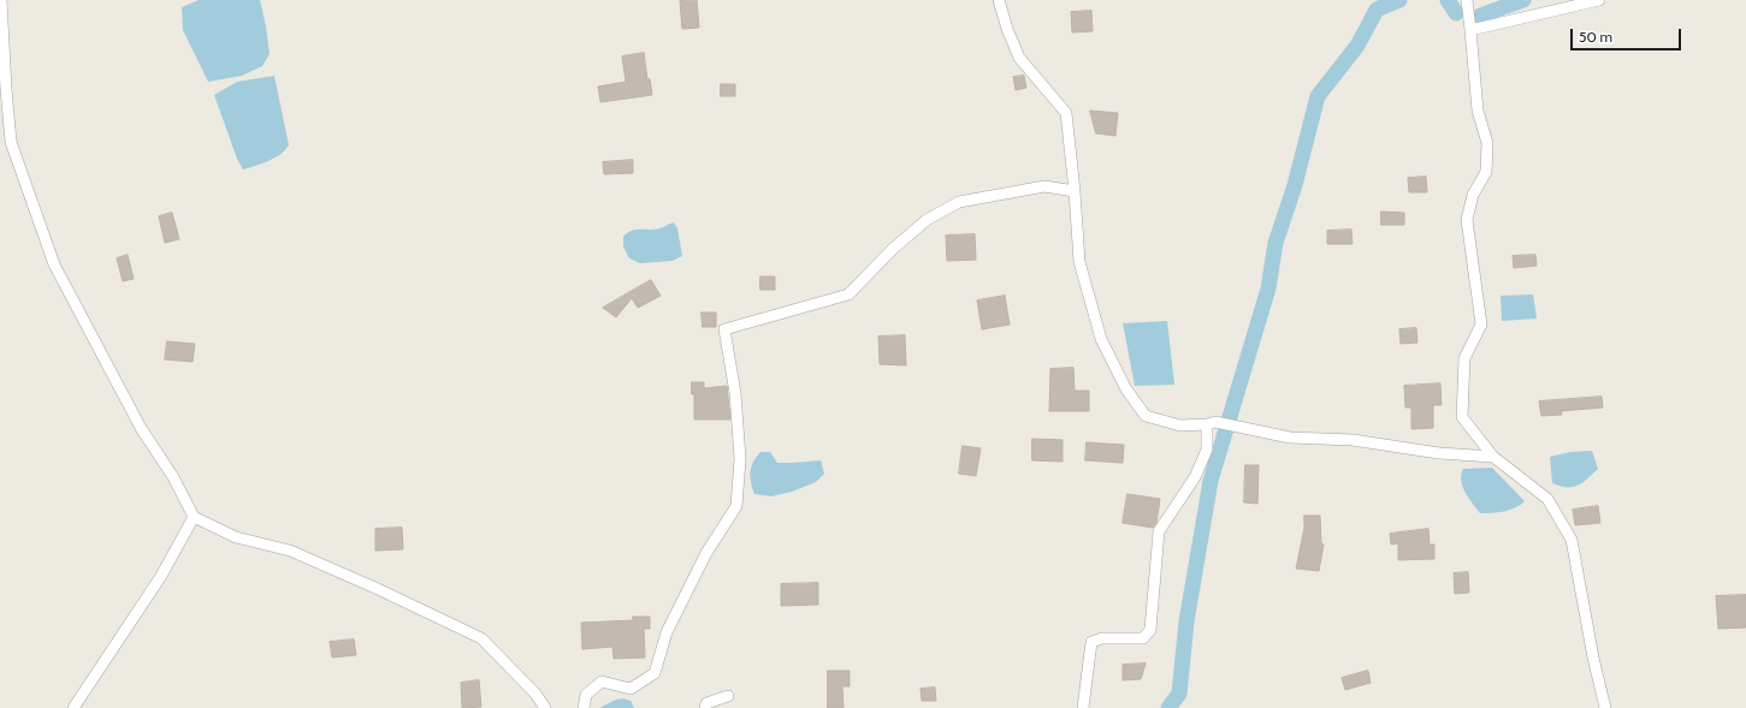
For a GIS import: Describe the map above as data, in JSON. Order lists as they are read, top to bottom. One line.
{"scale_bar":"50 m"}
